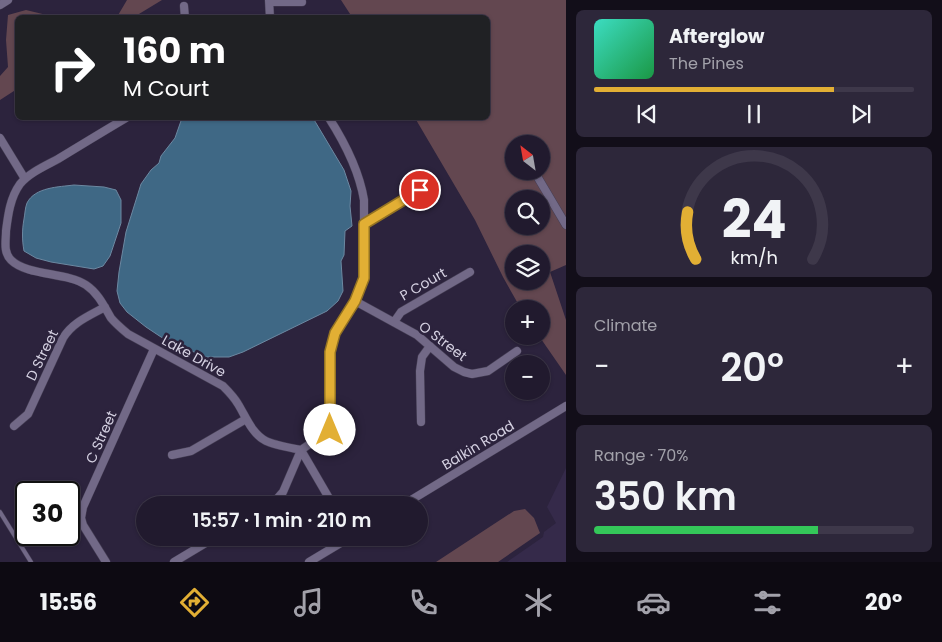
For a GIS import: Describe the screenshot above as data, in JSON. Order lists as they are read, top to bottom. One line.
{"streets":{"street":["P Court","O Street","D Street","Lake Drive","C Street","Balkin Road"]},"crossings":[["P Court","O Street"],["D Street","Lake Drive"],["Lake Drive","C Street"]],"north":"top left","page":{"turn":["160 m","M Court"],"song":["Afterglow","The Pines"],"map_buttons":["+","−"],"tile":["Climate",["Range · 70%","350 km"]],"heat":["−","20°","+"],"limit":"30","trip":"15:57 · 1 min · 210 m","tabs":["15:56","20°"],"gauge":["24","km/h"]}}
